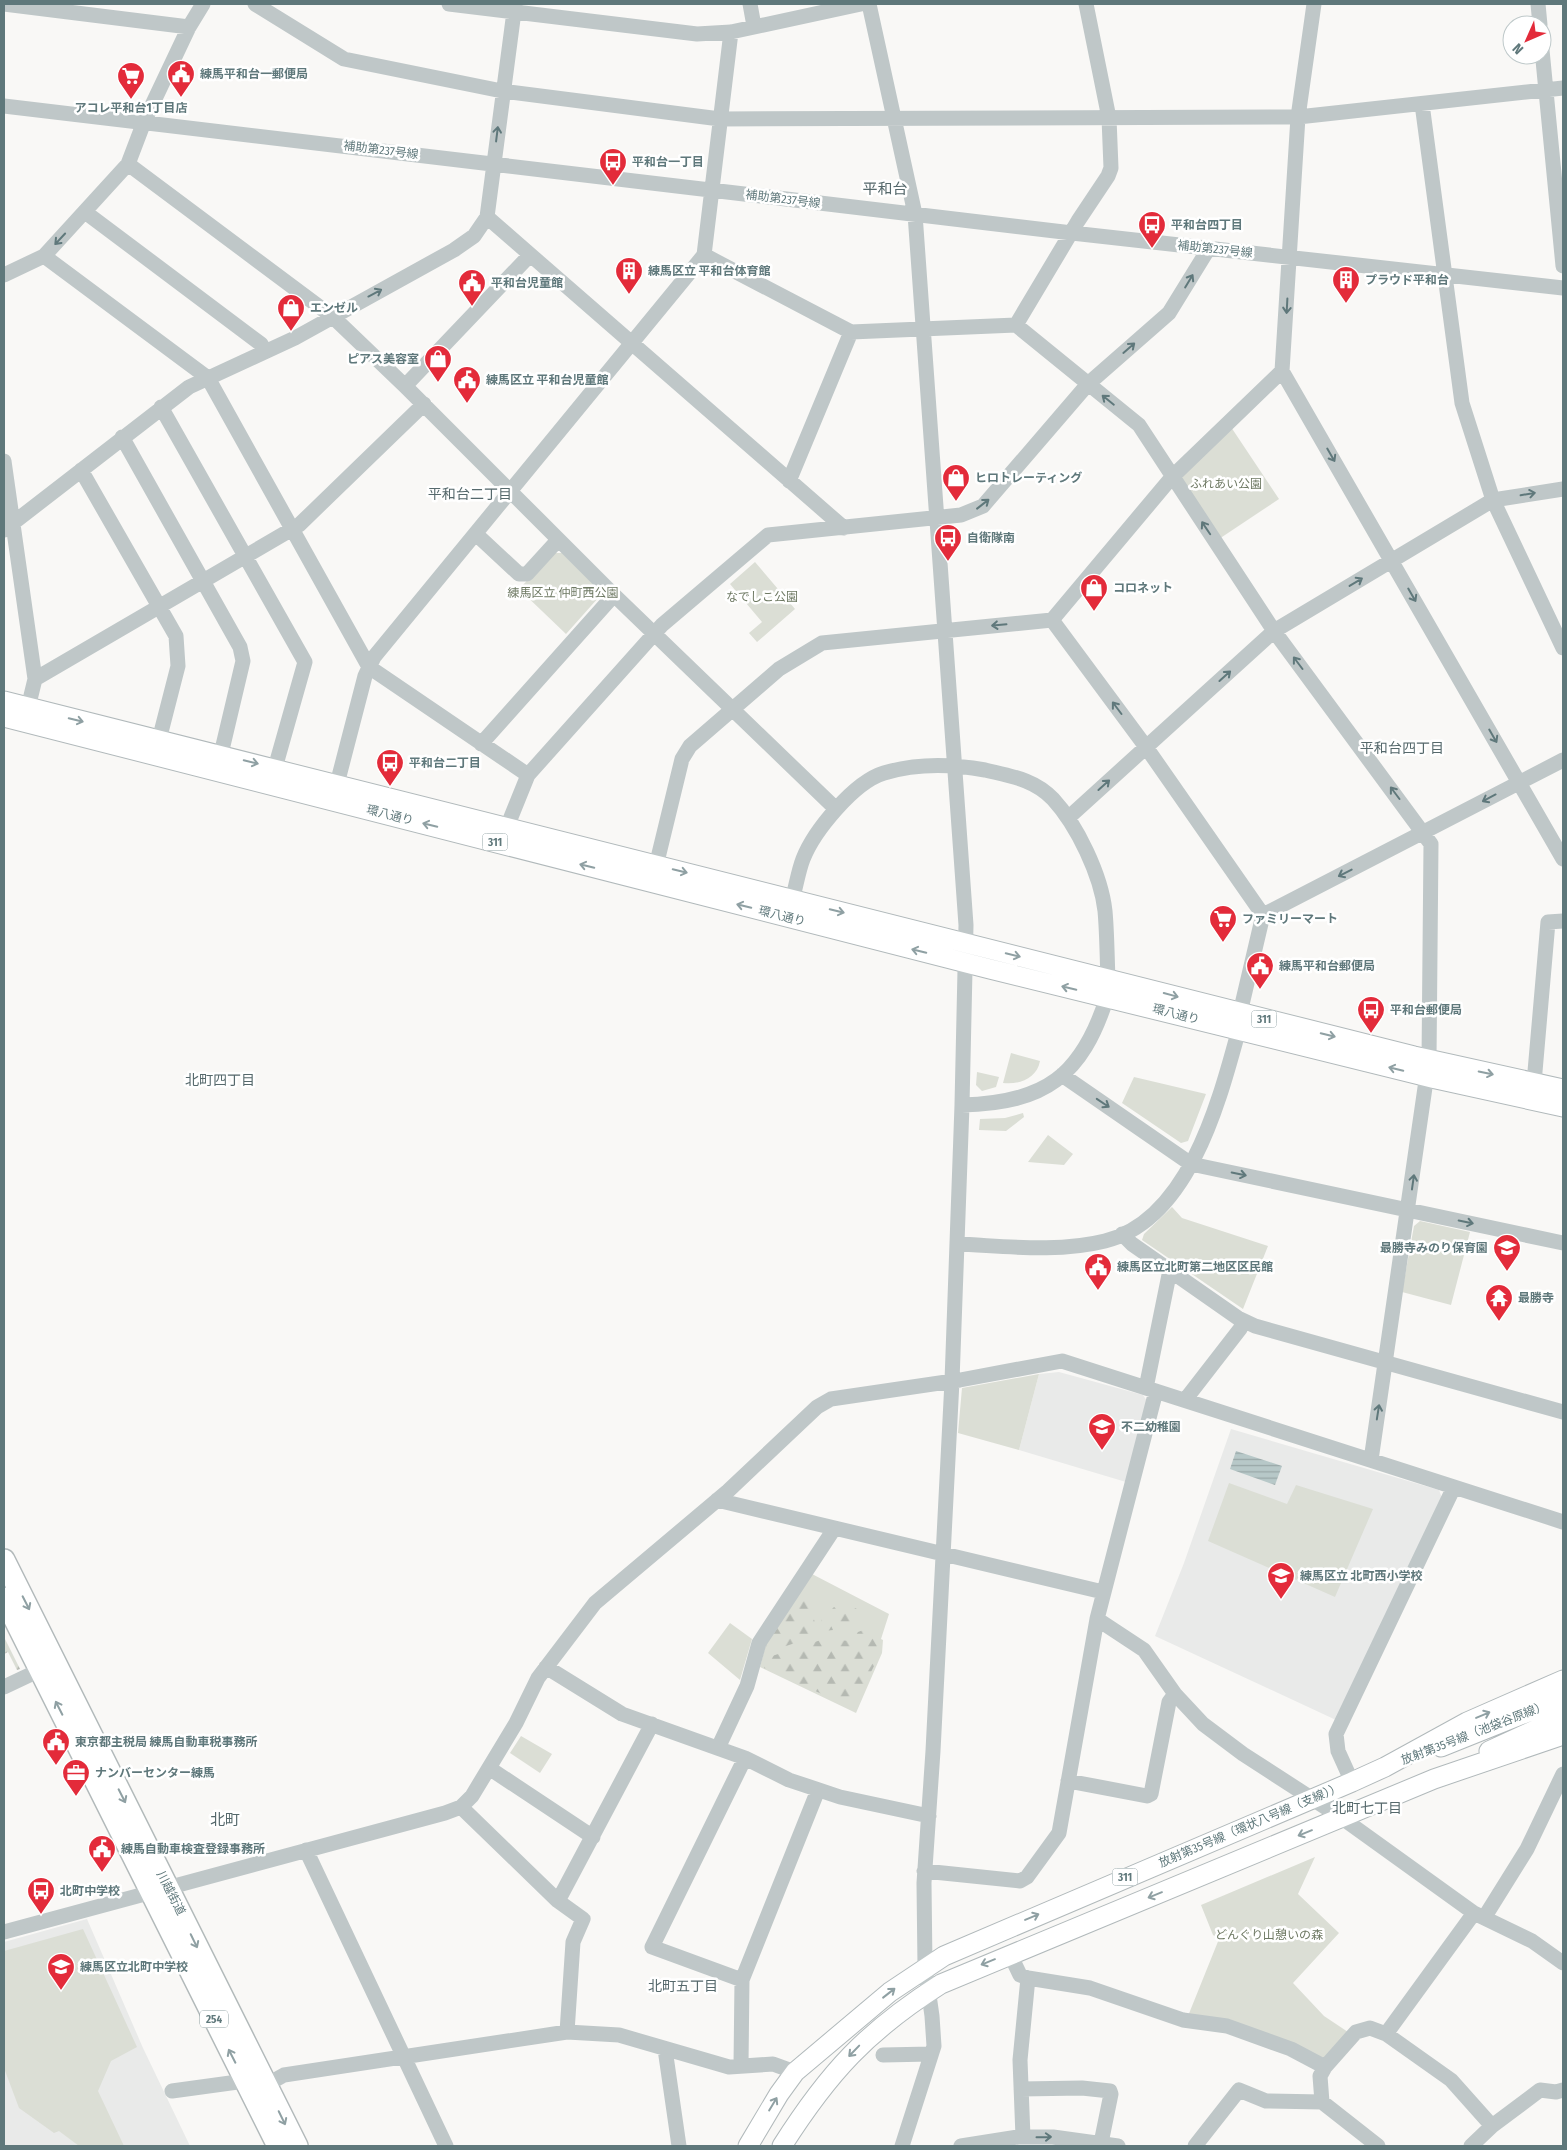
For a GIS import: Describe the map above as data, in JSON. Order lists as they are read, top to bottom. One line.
{"streets":{"highway":["川越街道","254"],"main road":["環八通り","311","放射第35号線（池袋谷原線）","放射第35号線（環状八号線（支線））"],"street":["補助第237号線"]},"crossings":[["311","放射第35号線（池袋谷原線）"]],"districts":["平和台","平和台二丁目","平和台四丁目","北町四丁目","北町七丁目","北町","北町五丁目"],"parks":["ふれあい公園","練馬区立 仲町西公園","なでしこ公園","どんぐり山憩いの森"],"places":{"public building":["練馬平和台一郵便局","平和台児童館","練馬区立 平和台児童館","練馬平和台郵便局","練馬区立北町第二地区区民館","東京都主税局 練馬自動車税事務所","練馬自動車検査登録事務所"],"supermarket":["アコレ平和台1丁目店","ファミリーマート"],"bus stop":["平和台一丁目","平和台四丁目","自衛隊南","平和台二丁目","平和台郵便局","北町中学校"],"building":["練馬区立 平和台体育館","プラウド平和台"],"shop":["エンゼル","ピアス美容室","ヒロトレーティング","コロネット"],"school or university":["最勝寺みのり保育園","不二幼稚園","練馬区立 北町西小学校","練馬区立北町中学校"],"temple":["最勝寺"],"office":["ナンバーセンター練馬"]},"north":"bottom left"}
